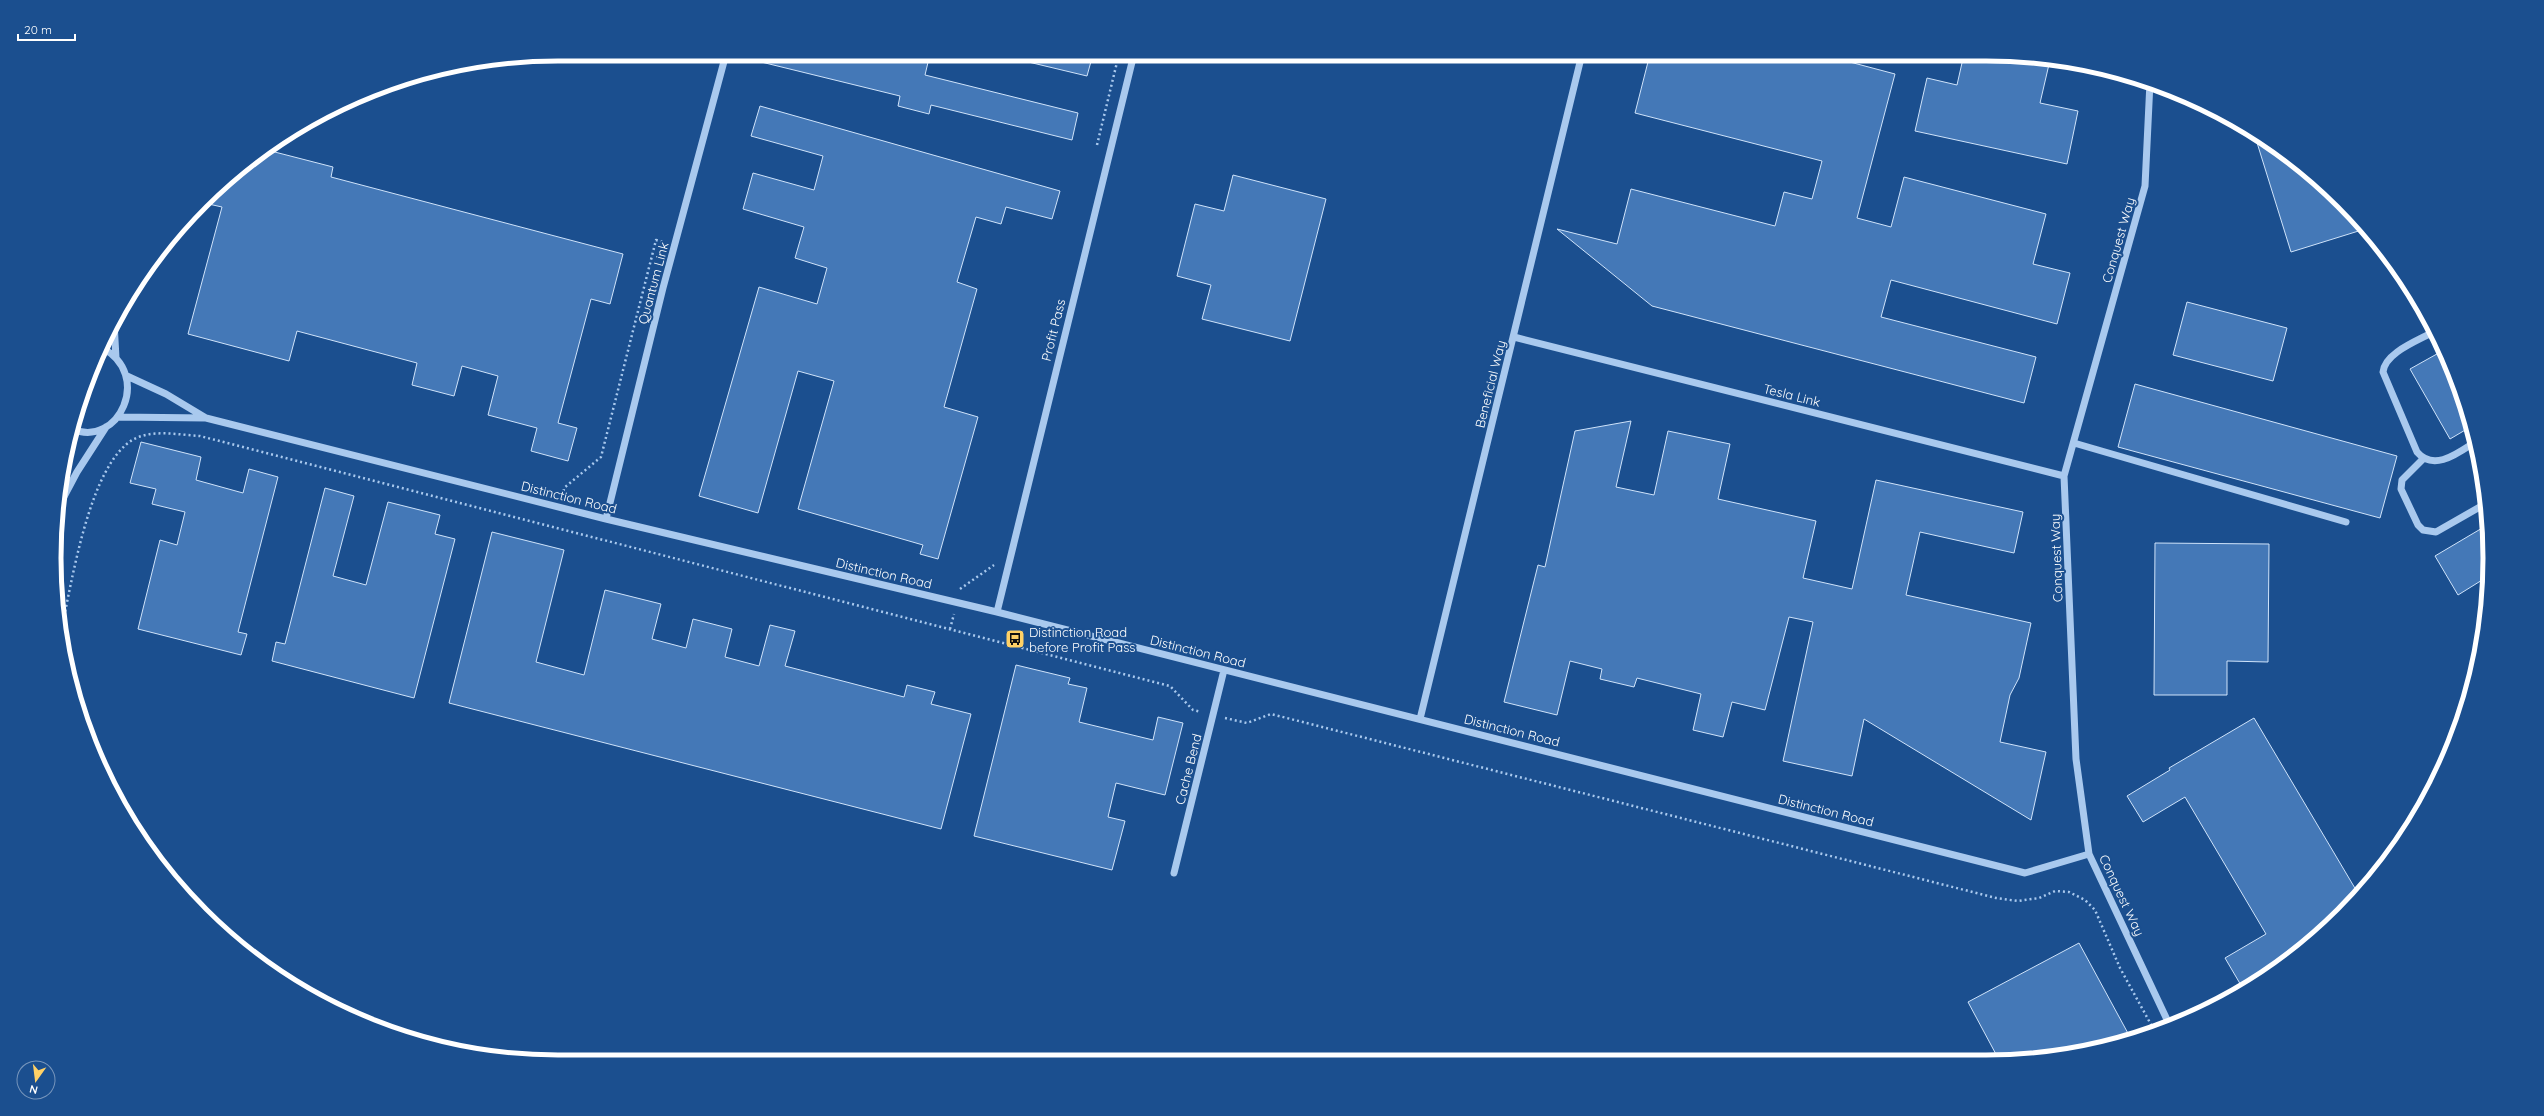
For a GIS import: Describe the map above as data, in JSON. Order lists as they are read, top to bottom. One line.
{"streets":{"street":["Conquest Way","Quantum Link","Profit Pass","Beneficial Way","Tesla Link","Distinction Road","Cache Bend"]},"crossings":[["Conquest Way","Tesla Link"],["Conquest Way","Distinction Road"],["Quantum Link","Distinction Road"],["Profit Pass","Distinction Road"],["Beneficial Way","Tesla Link"],["Beneficial Way","Distinction Road"],["Distinction Road","Cache Bend"]],"places":{"bus stop":["Distinction Road before Profit Pass"]},"scale_bar":"20 m","north":"bottom"}
